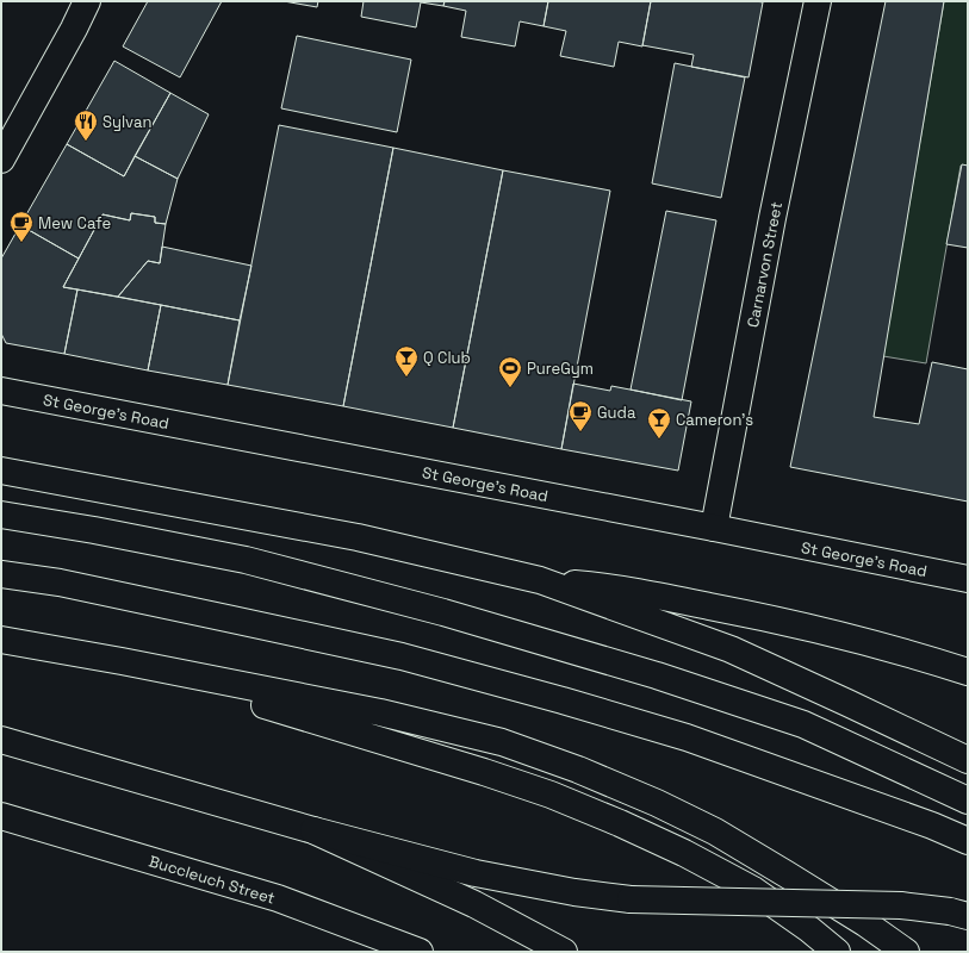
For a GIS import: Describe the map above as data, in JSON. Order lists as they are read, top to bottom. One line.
{"streets":{"main road":["Carnarvon Street","St George's Road","Buccleuch Street"]},"crossings":[["Carnarvon Street","St George's Road"]],"places":{"restaurant":["Sylvan"],"cafe":["Mew Cafe","Guda"],"bar":["Q Club","Cameron’s"],"sports":["PureGym"]}}
